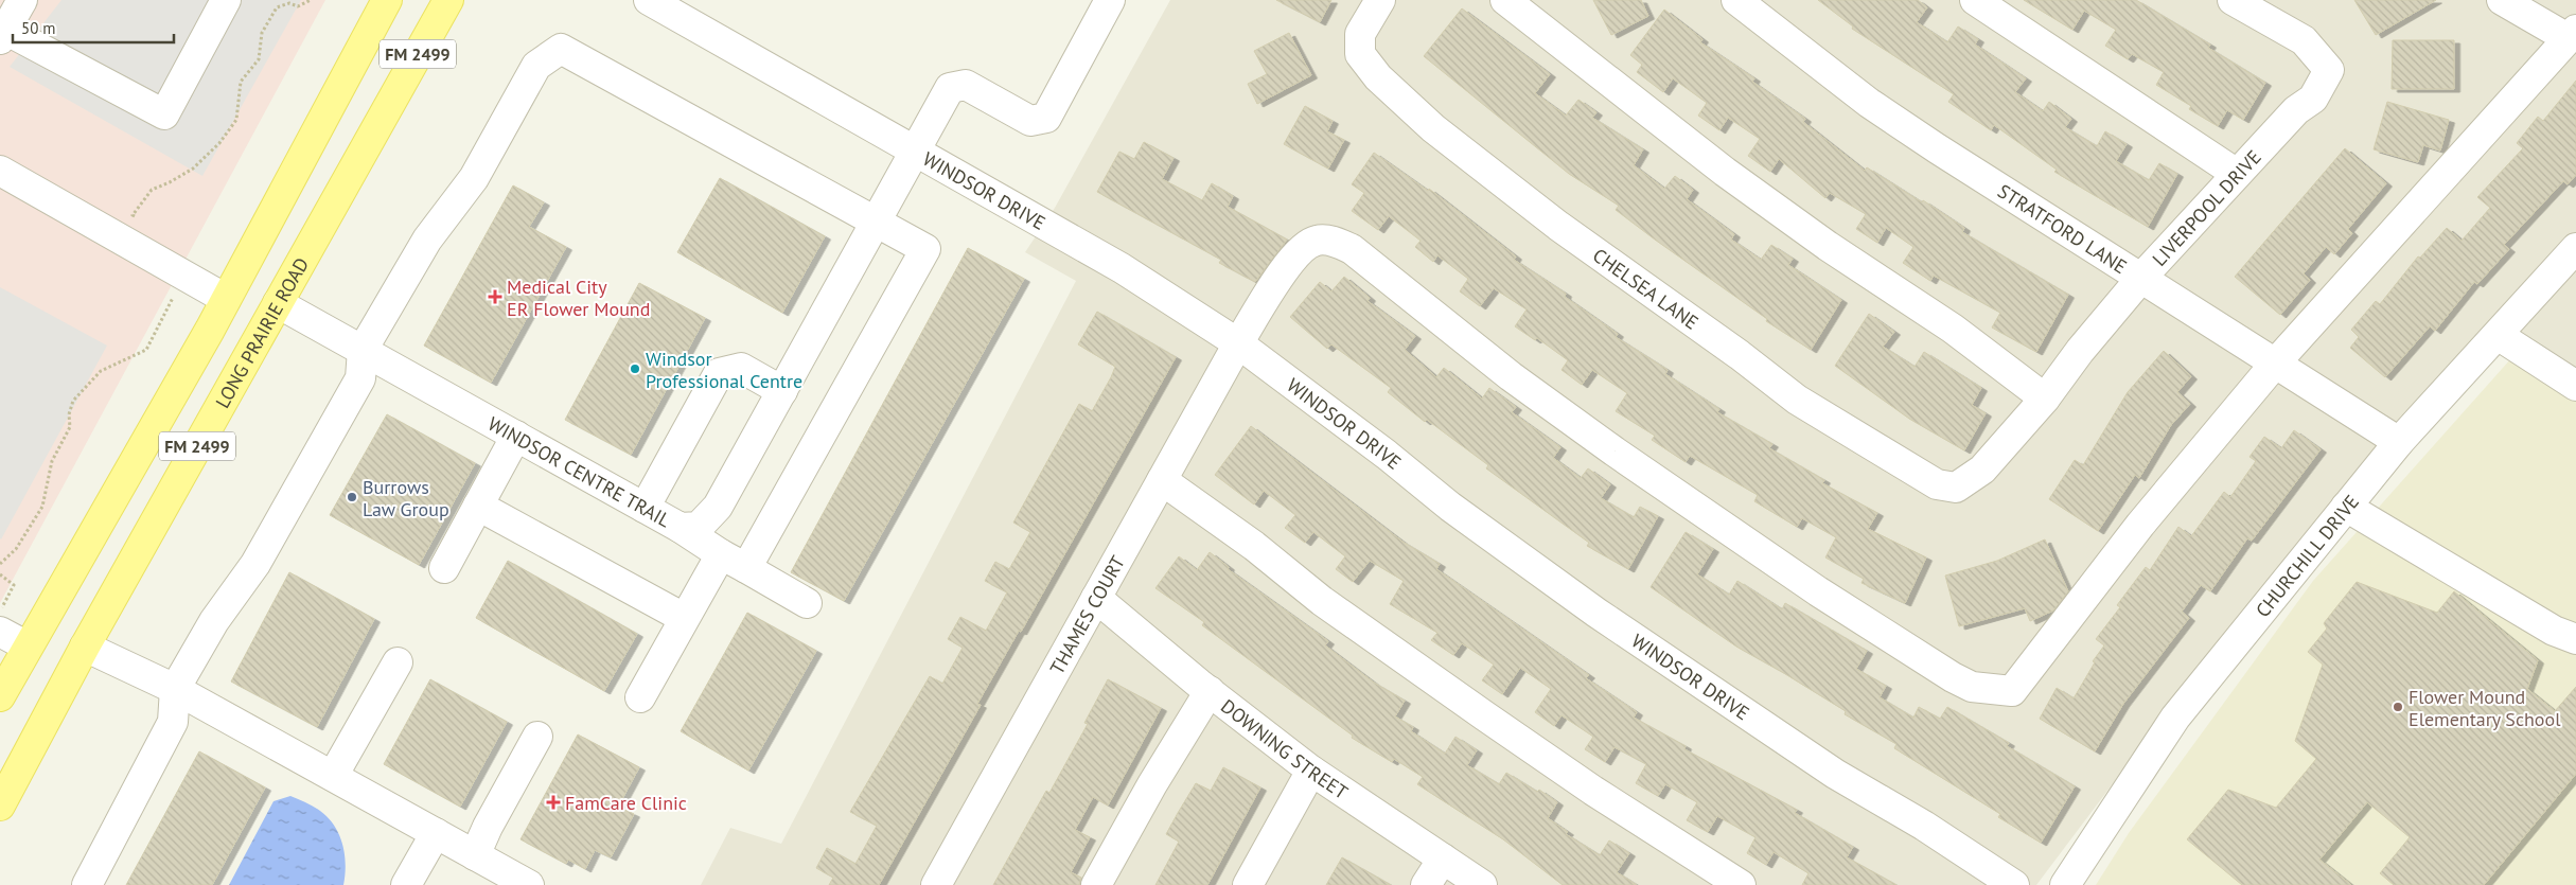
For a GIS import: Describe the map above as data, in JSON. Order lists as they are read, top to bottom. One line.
{"streets":{"main road":["FM 2499","LONG PRAIRIE ROAD"],"street":["WINDSOR DRIVE","LIVERPOOL DRIVE","STRATFORD LANE","CHELSEA LANE","WINDSOR CENTRE TRAIL","CHURCHILL DRIVE","THAMES COURT","DOWNING STREET"]},"crossings":[["WINDSOR DRIVE","WINDSOR CENTRE TRAIL"],["WINDSOR DRIVE","THAMES COURT"],["LIVERPOOL DRIVE","STRATFORD LANE"],["LIVERPOOL DRIVE","CHELSEA LANE"],["STRATFORD LANE","CHURCHILL DRIVE"],["STRATFORD LANE","THAMES COURT"],["LONG PRAIRIE ROAD","WINDSOR CENTRE TRAIL"],["THAMES COURT","DOWNING STREET"]],"places":{"health":["Medical City ER Flower Mound","FamCare Clinic"],"other":["Windsor Professional Centre","Burrows Law Group","Flower Mound Elementary School"]},"scale_bar":"50 m"}
